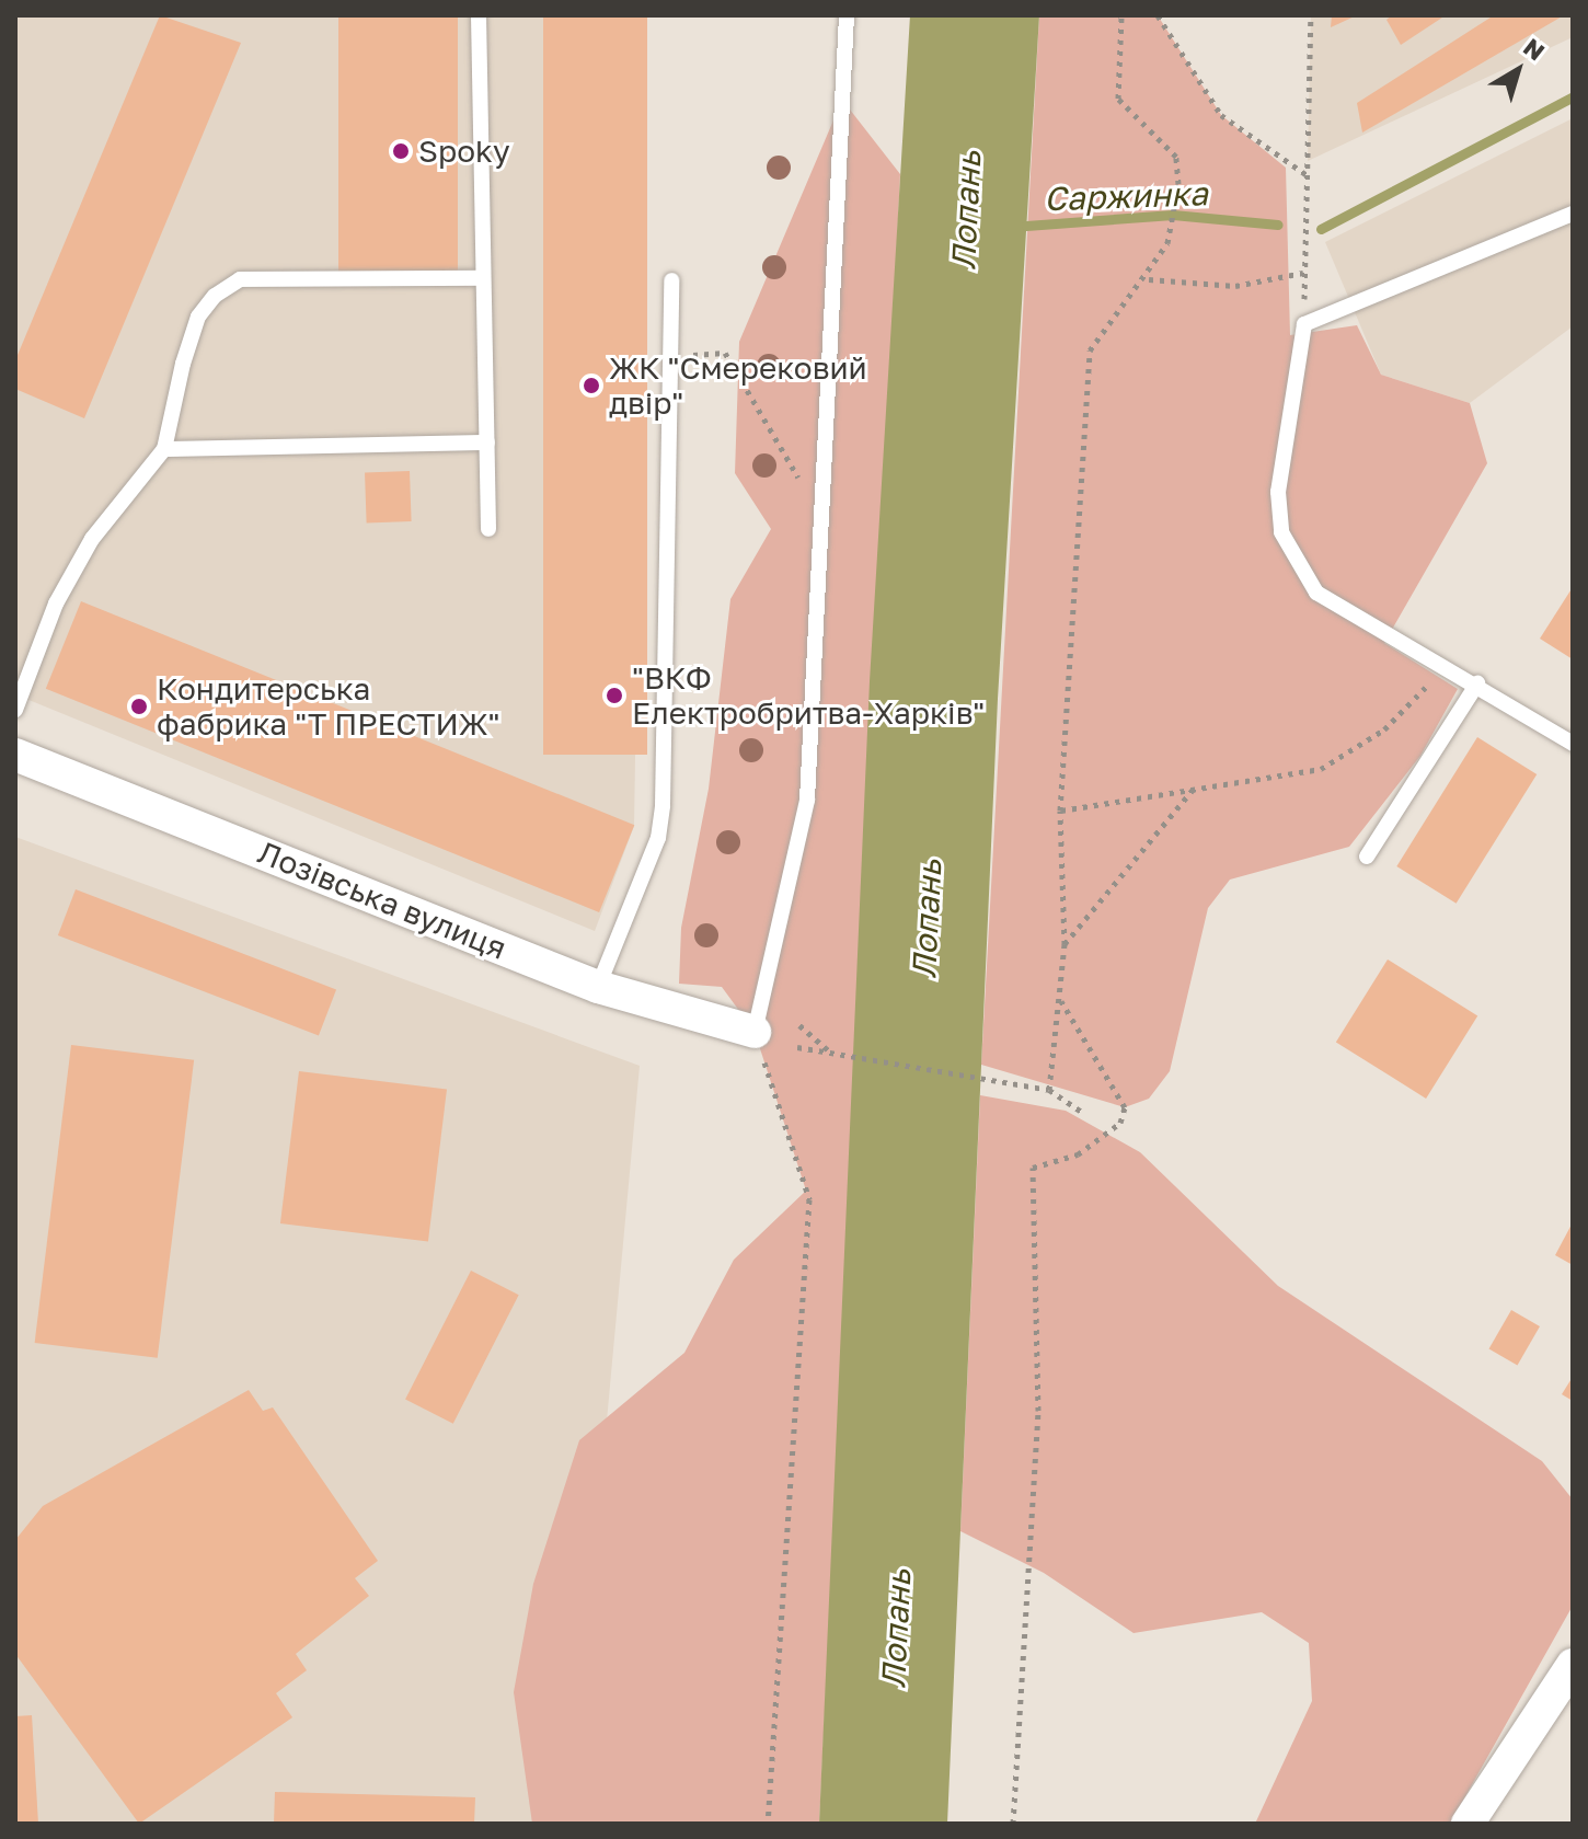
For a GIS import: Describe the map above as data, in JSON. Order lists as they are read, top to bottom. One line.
{"streets":{"street":["Лозівська вулиця"]},"water":["Саржинка","Лопань"],"places":["Spoky","ЖК \"Смерековий двір\"","\"ВКФ Електробритва-Харків\"","Кондитерська фабрика \"Т ПРЕСТИЖ\""],"north":"top right"}
